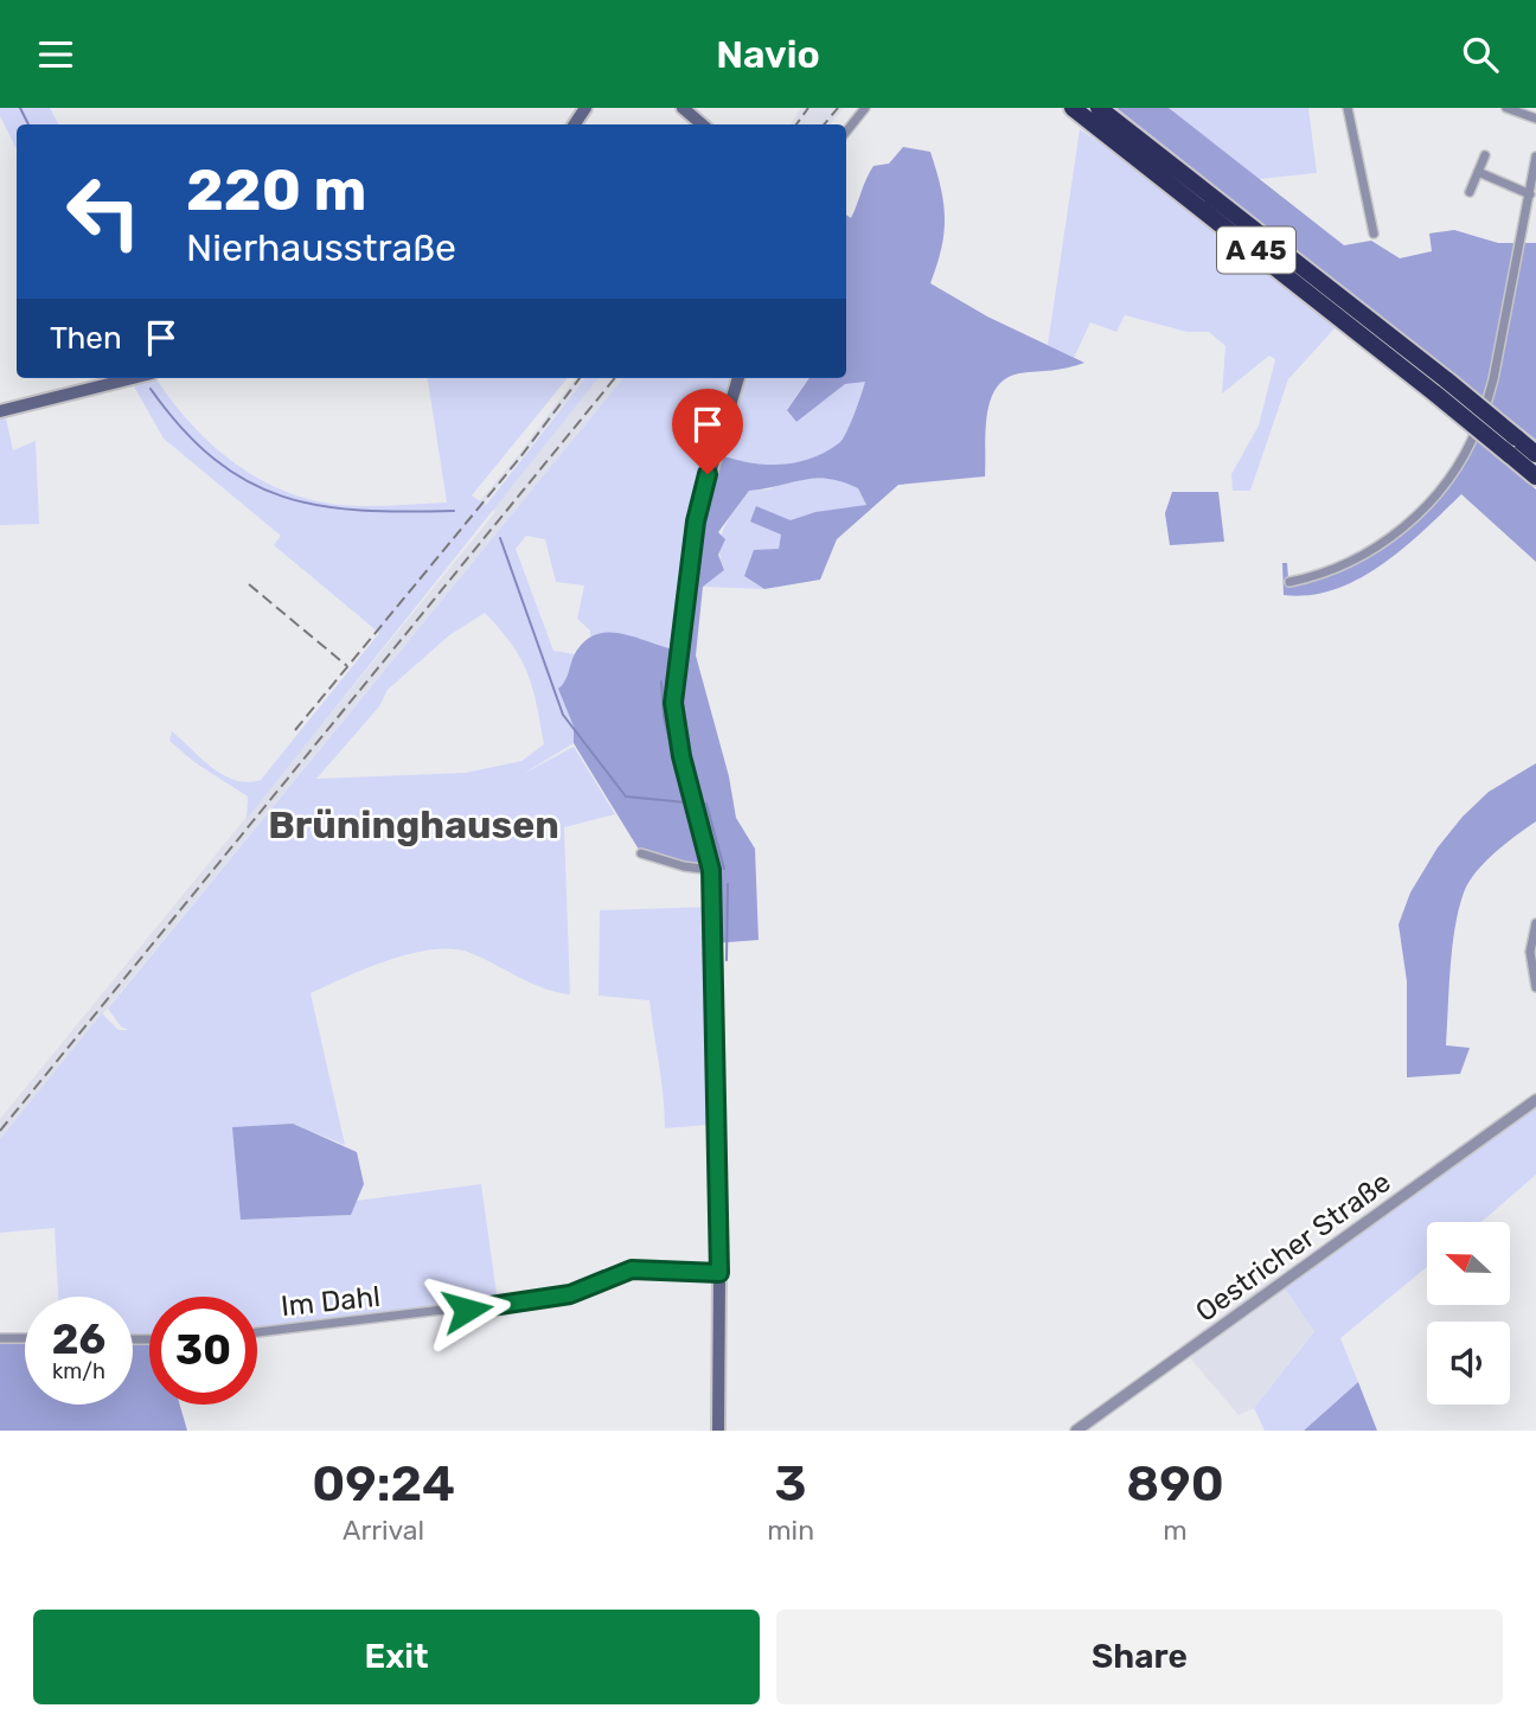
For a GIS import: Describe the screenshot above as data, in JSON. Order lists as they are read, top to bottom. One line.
{"streets":{"highway":["A 45"],"street":["Oestricher Straße","Im Dahl"]},"districts":["Brüninghausen"],"north":"left","page":{"header":"Navio","turn":["220 m","Nierhausstraße"],"then":"Then","speed":"26 km/h","limit":"30","eta":["09:24","Arrival","3","min","890","m"],"buttons":["Exit","Share"]}}
